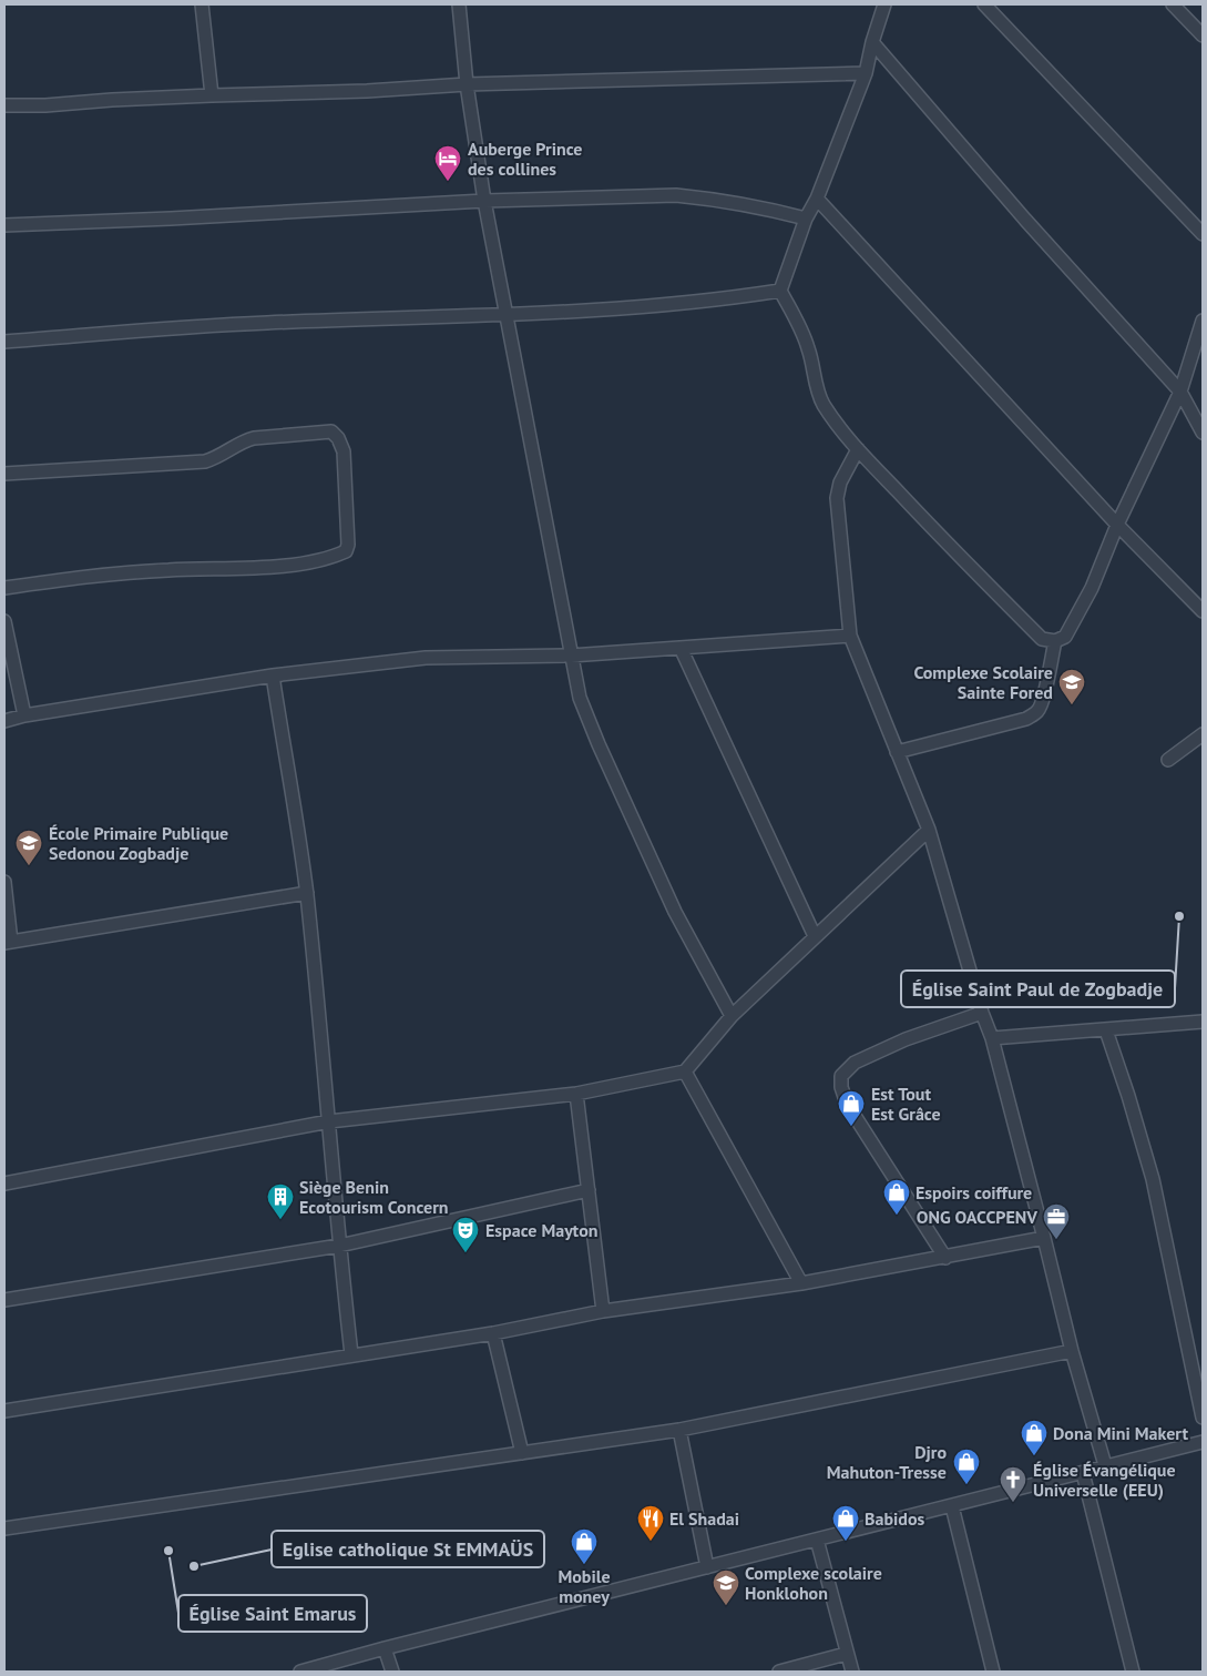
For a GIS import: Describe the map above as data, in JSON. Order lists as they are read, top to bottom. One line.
{"places":{"hotel":["Auberge Prince des collines"],"school or university":["Complexe Scolaire Sainte Fored","École Primaire Publique Sedonou Zogbadje","Complexe scolaire Honklohon"],"other":["Église Saint Paul de Zogbadje","Église Saint Emarus","Eglise catholique St EMMAÜS"],"shop":["Est Tout Est Grâce","Espoirs coiffure","Dona Mini Makert","Djro Mahuton-Tresse","Babidos","Mobile money"],"building":["Siège Benin Ecotourism Concern"],"office":["ONG OACCPENV"],"theatre":["Espace Mayton"],"church":["Église Évangélique Universelle (EEU)"],"restaurant":["El Shadai"]}}
